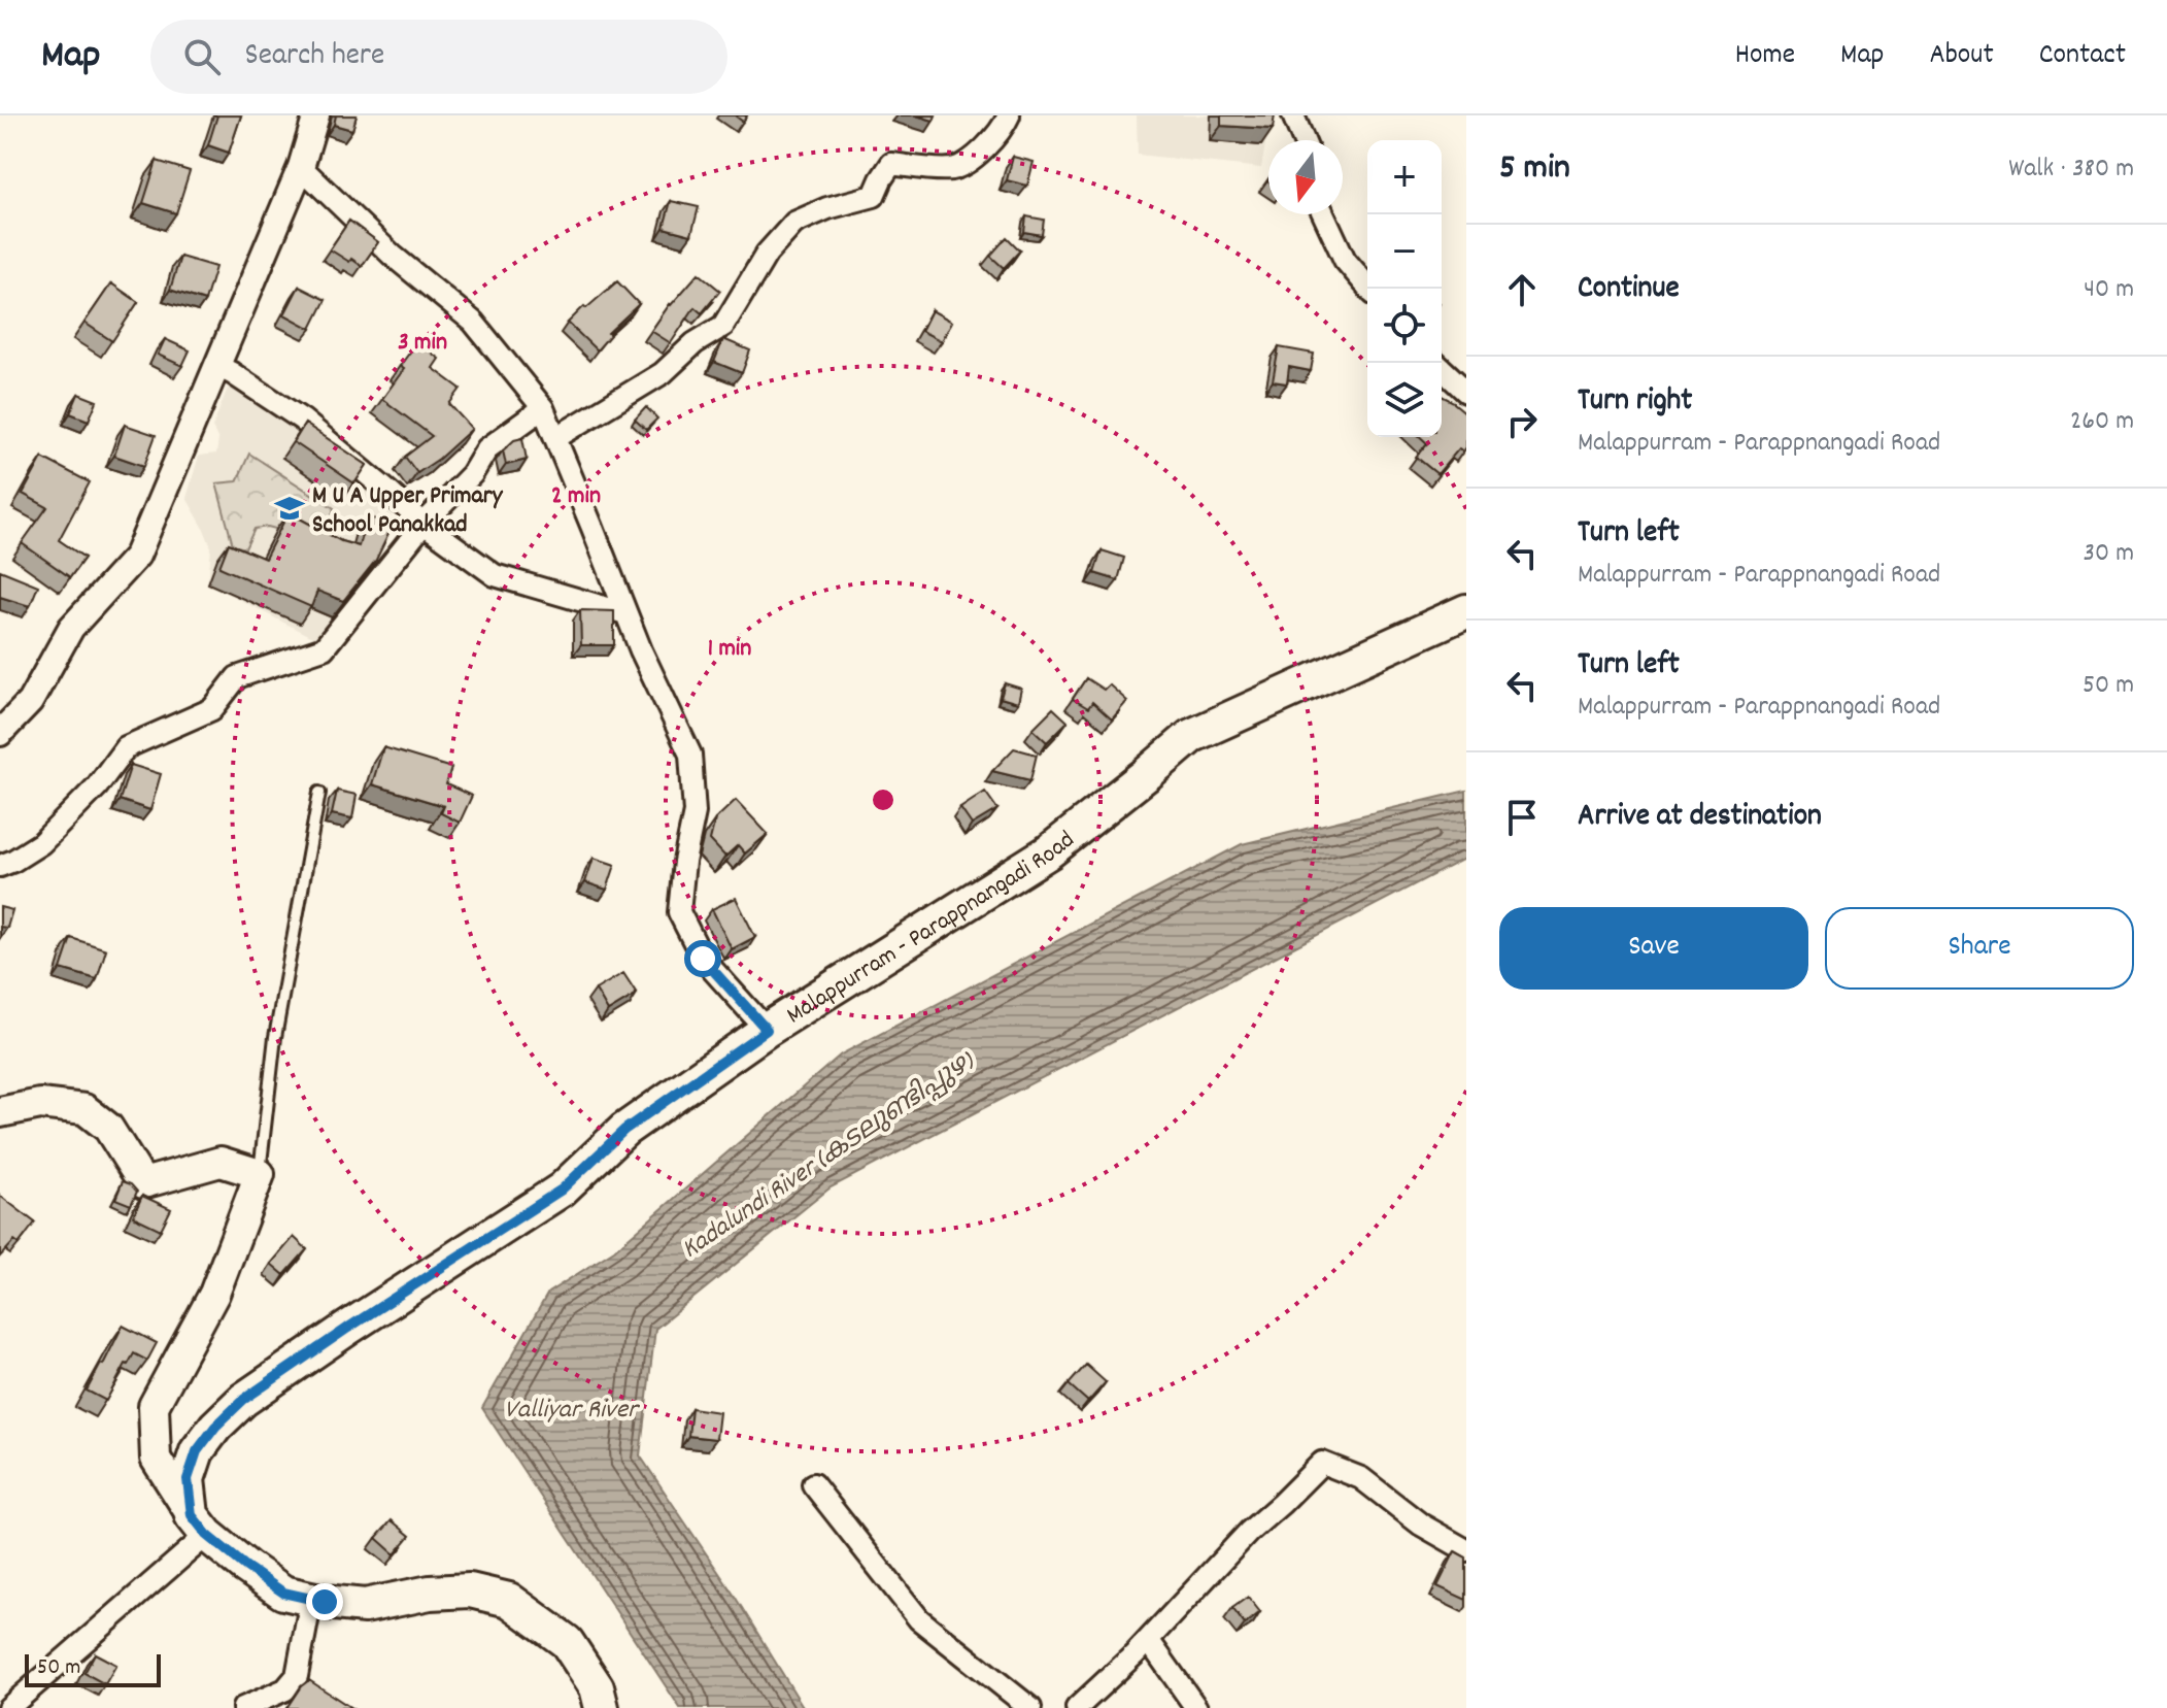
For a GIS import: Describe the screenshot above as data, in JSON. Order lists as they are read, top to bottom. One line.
{"streets":{"main road":["Malappurram - Parappnangadi Road"]},"water":["Kadalundi River (കടലുണ്ടിപ്പുഴ)","Valliyar River"],"places":{"school or university":["M U A Upper Primary School Panakkad"]},"scale_bar":"50 m","north":"bottom","page":{"header":"Map","search":"Search here","nav":["Home","Map","About","Contact"],"heading":["5 min","Walk · 380 m"],"map_buttons":["+","−"],"list":[["Continue","40 m"],["Turn right","Malappurram - Parappnangadi Road","260 m"],["Turn left","Malappurram - Parappnangadi Road","30 m"],["Turn left","Malappurram - Parappnangadi Road","50 m"],"Arrive at destination"],"buttons":["Save","Share"],"scale":"50 m"},"rings":["3 min","2 min","1 min"]}
